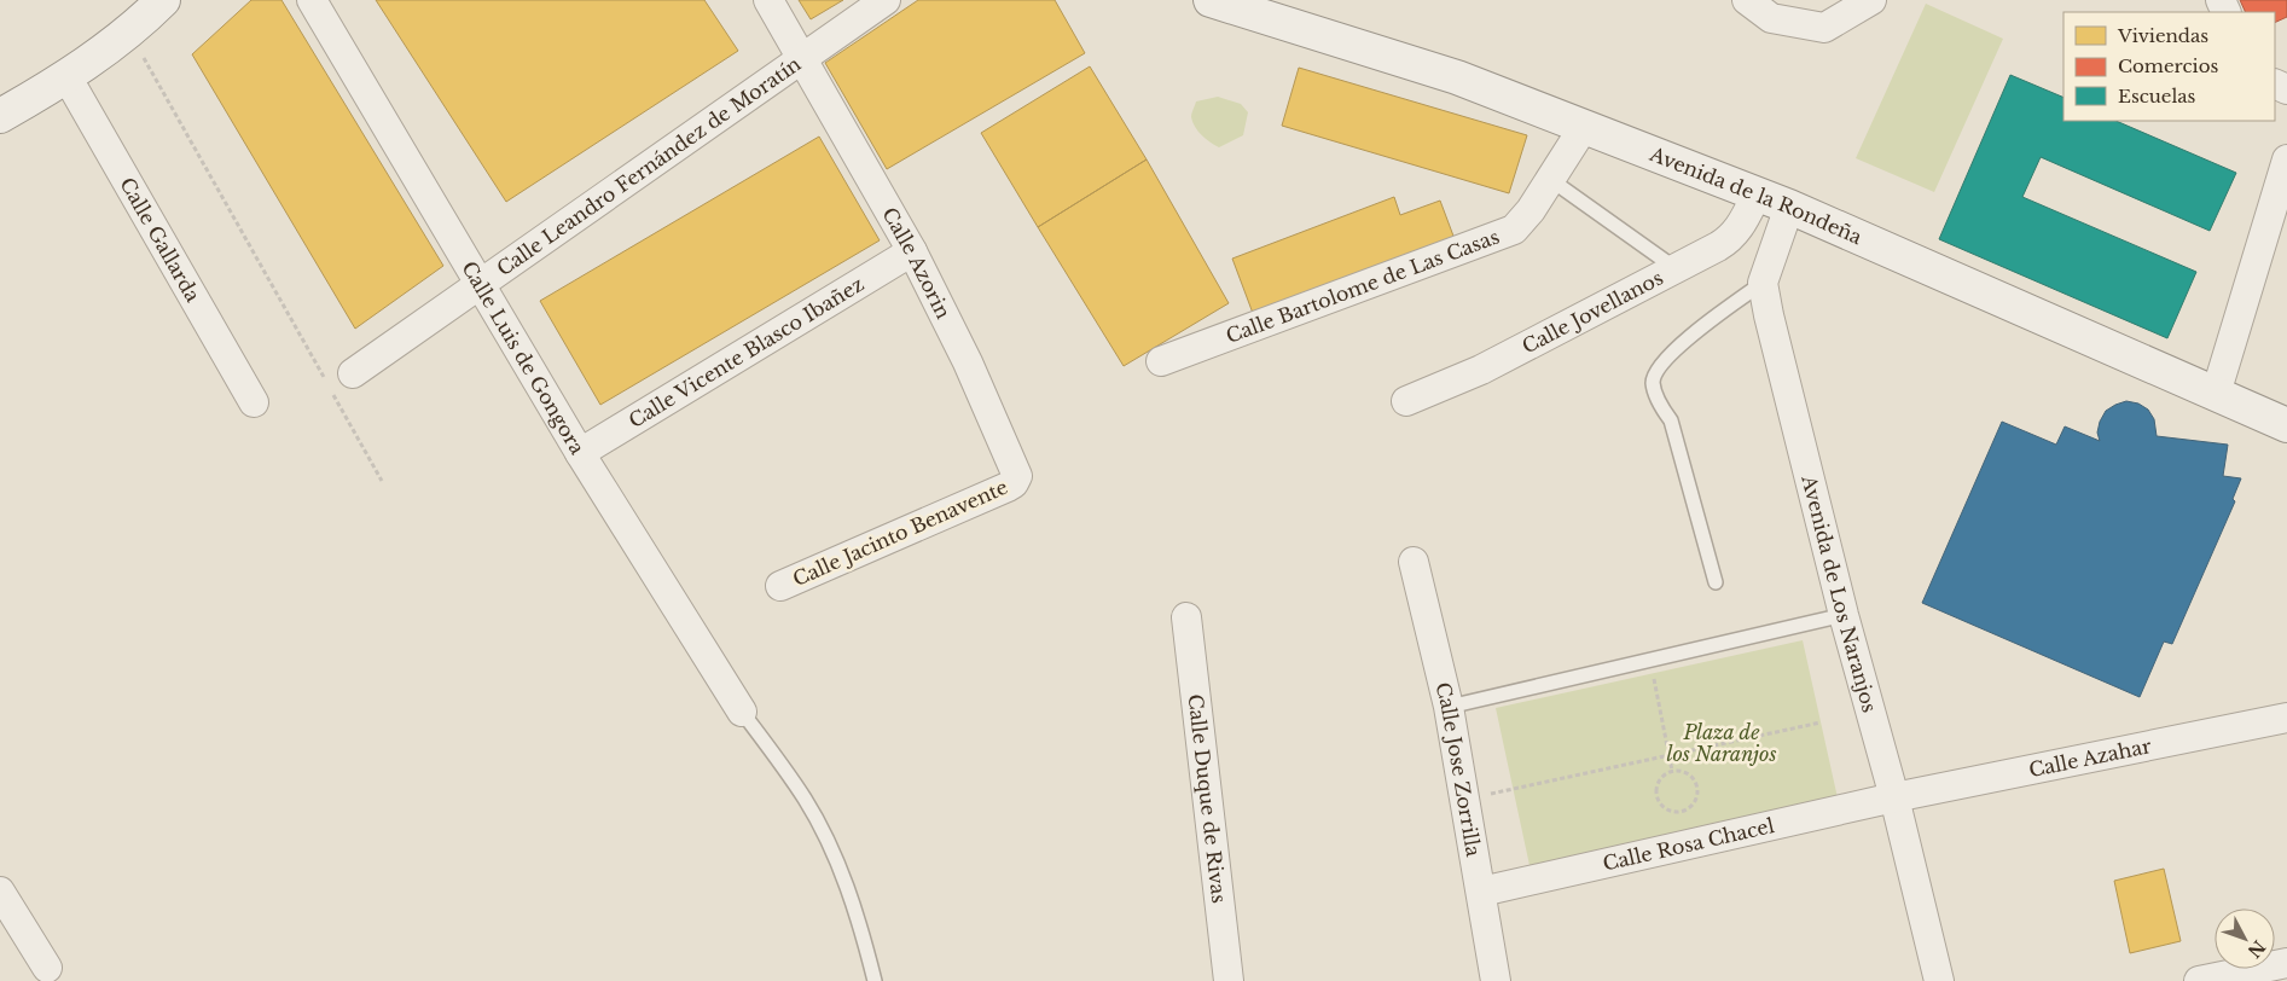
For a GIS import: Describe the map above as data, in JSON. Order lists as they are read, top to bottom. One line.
{"streets":{"street":["Calle Leandro Fernández de Moratín","Avenida de la Rondeña","Calle Gallarda","Calle Azorin","Calle Bartolome de Las Casas","Calle Jovellanos","Calle Vicente Blasco Ibañez","Calle Luis de Gongora","Calle Jacinto Benavente","Avenida de Los Naranjos","Calle Azahar","Calle Jose Zorrilla","Calle Duque de Rivas","Calle Rosa Chacel"]},"crossings":[["Calle Leandro Fernández de Moratín","Calle Azorin"],["Calle Leandro Fernández de Moratín","Calle Luis de Gongora"],["Avenida de la Rondeña","Calle Bartolome de Las Casas"],["Avenida de la Rondeña","Calle Jovellanos"],["Avenida de la Rondeña","Avenida de Los Naranjos"],["Calle Azorin","Calle Vicente Blasco Ibañez"],["Calle Azorin","Calle Jacinto Benavente"],["Calle Vicente Blasco Ibañez","Calle Luis de Gongora"],["Avenida de Los Naranjos","Calle Azahar"],["Avenida de Los Naranjos","Calle Rosa Chacel"],["Calle Azahar","Calle Rosa Chacel"],["Calle Jose Zorrilla","Calle Rosa Chacel"]],"parks":["Plaza de los Naranjos"],"legend":["Viviendas","Comercios","Escuelas"],"north":"bottom right"}
